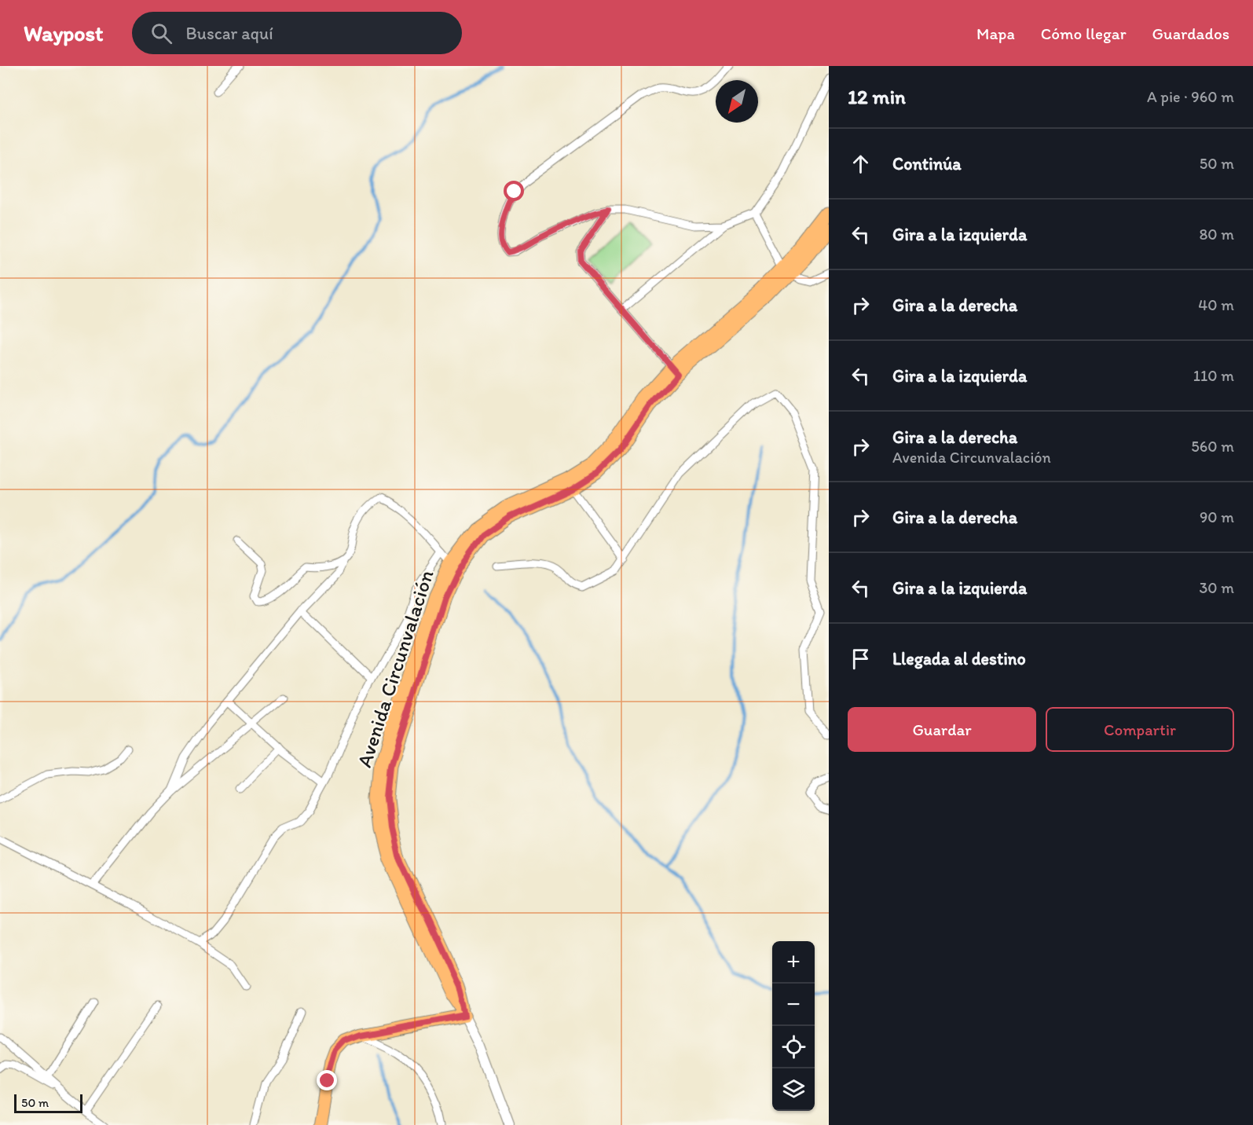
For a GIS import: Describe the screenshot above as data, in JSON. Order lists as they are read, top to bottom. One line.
{"streets":{"main road":["Avenida Circunvalación"]},"scale_bar":"50 m","north":"bottom left","page":{"header":"Waypost","search":"Buscar aquí","nav":["Mapa","Cómo llegar","Guardados"],"heading":["12 min","A pie · 960 m"],"list":[["Continúa","50 m"],["Gira a la izquierda","80 m"],["Gira a la derecha","40 m"],["Gira a la izquierda","110 m"],["Gira a la derecha","Avenida Circunvalación","560 m"],["Gira a la derecha","90 m"],["Gira a la izquierda","30 m"],"Llegada al destino"],"buttons":["Guardar","Compartir"],"map_buttons":["+","−"],"scale":"50 m"}}
